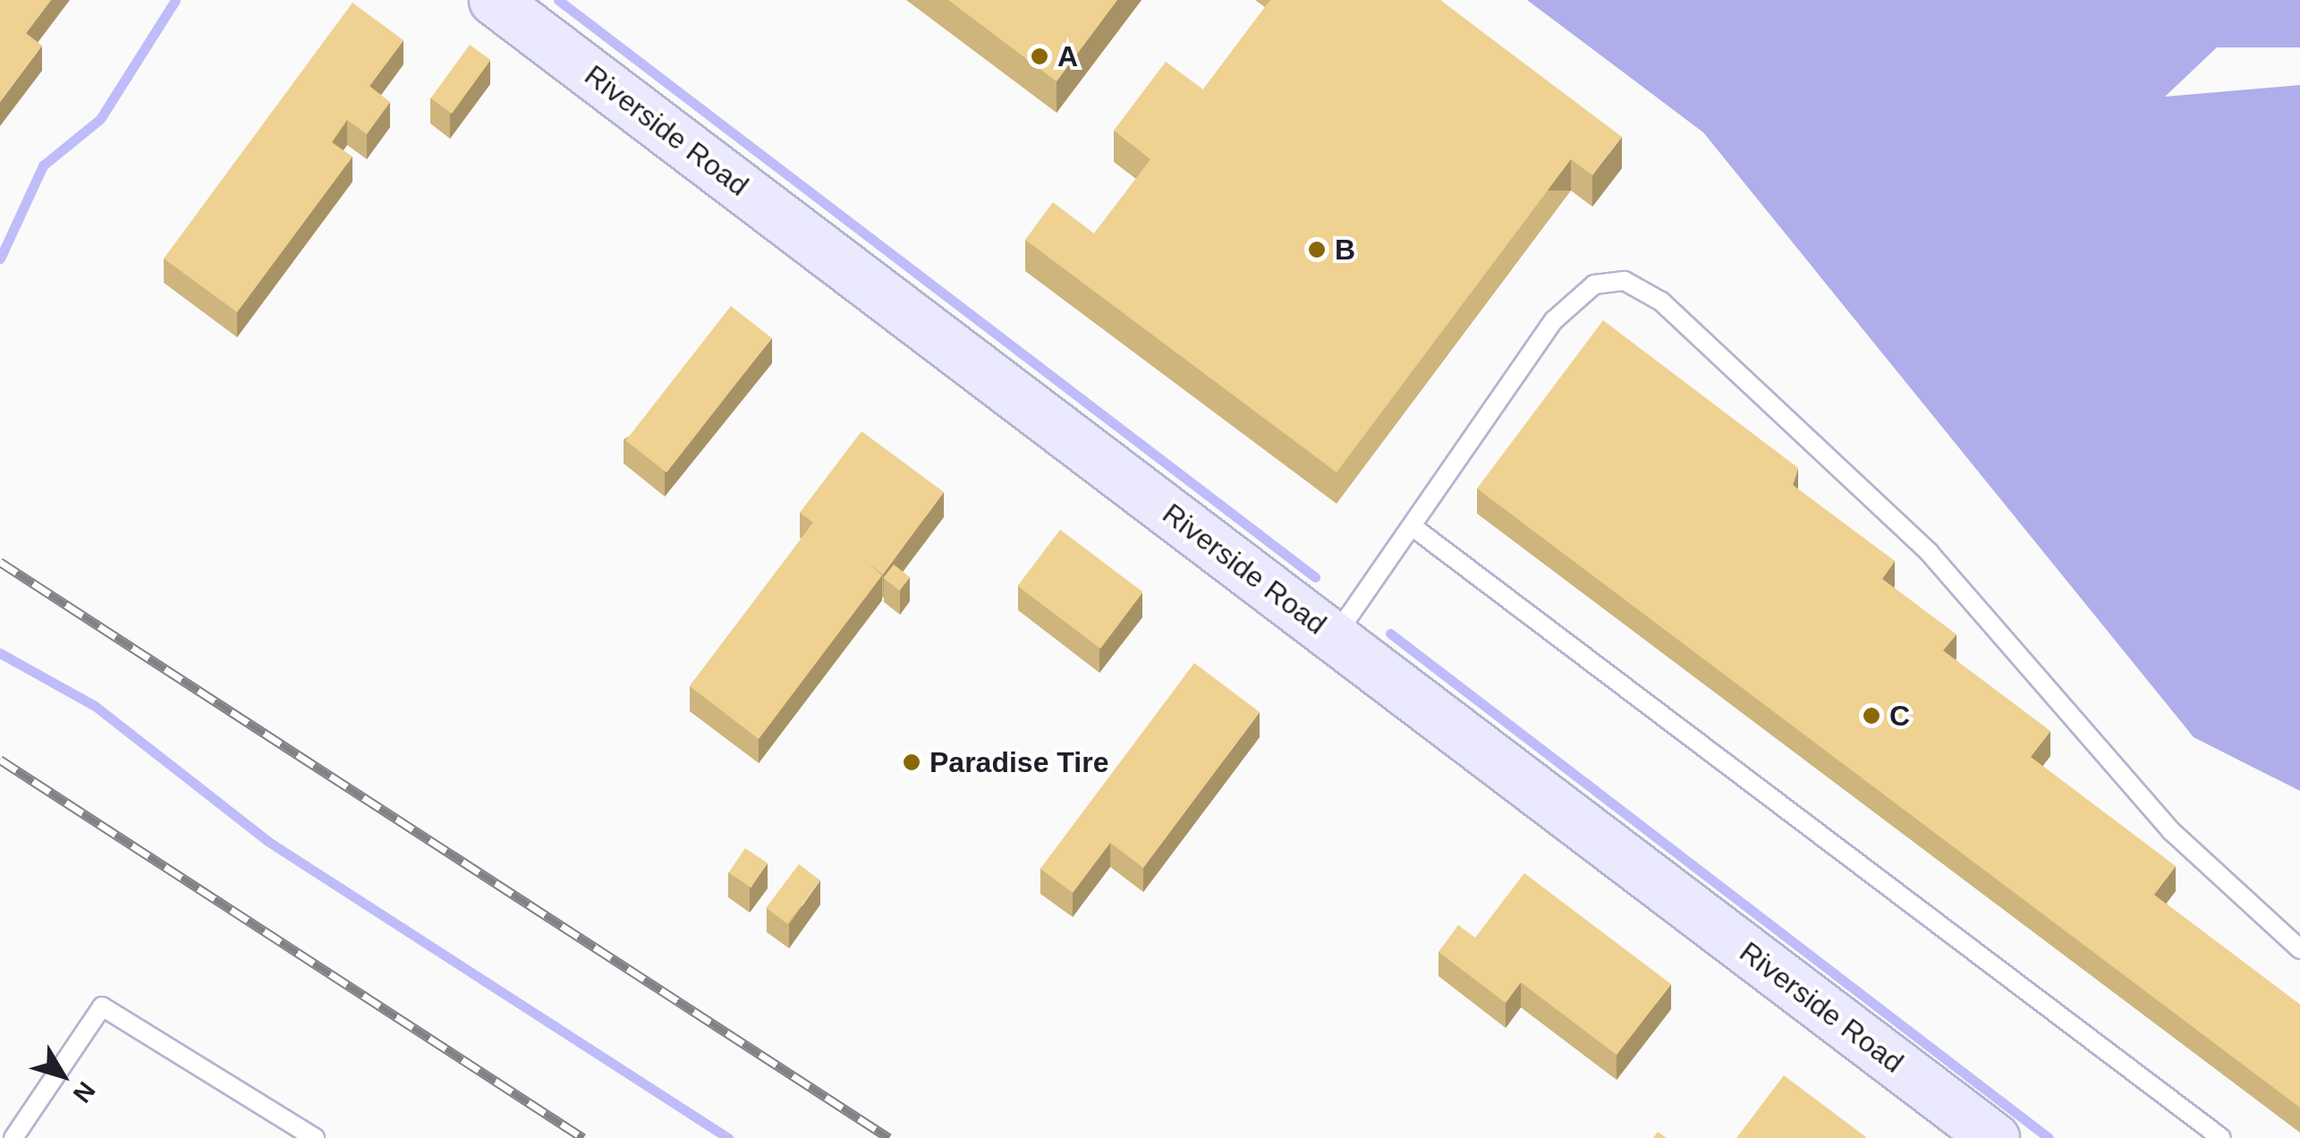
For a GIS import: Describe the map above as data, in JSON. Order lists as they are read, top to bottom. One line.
{"streets":{"street":["Riverside Road"]},"places":["A","B","C","Paradise Tire"],"north":"bottom right"}
